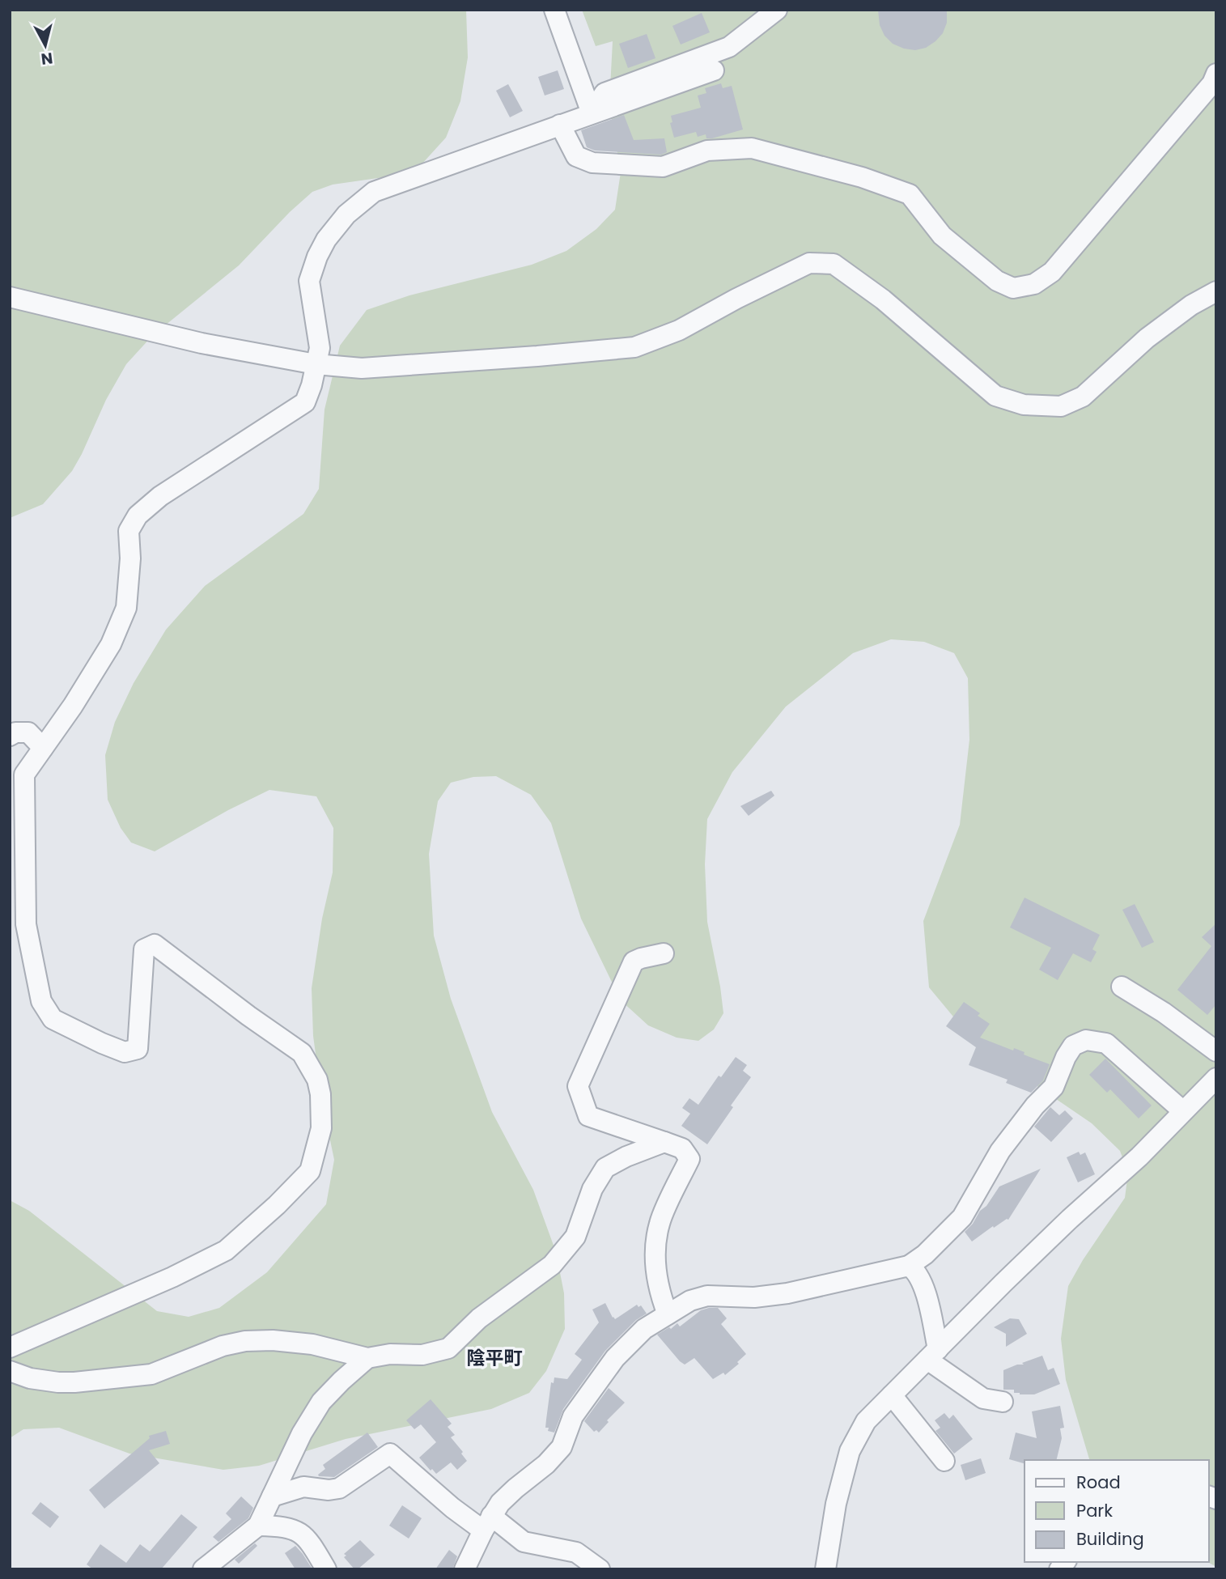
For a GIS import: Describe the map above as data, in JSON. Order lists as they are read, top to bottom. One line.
{"districts":["陰平町"],"legend":["Road","Park","Building"],"north":"bottom"}
